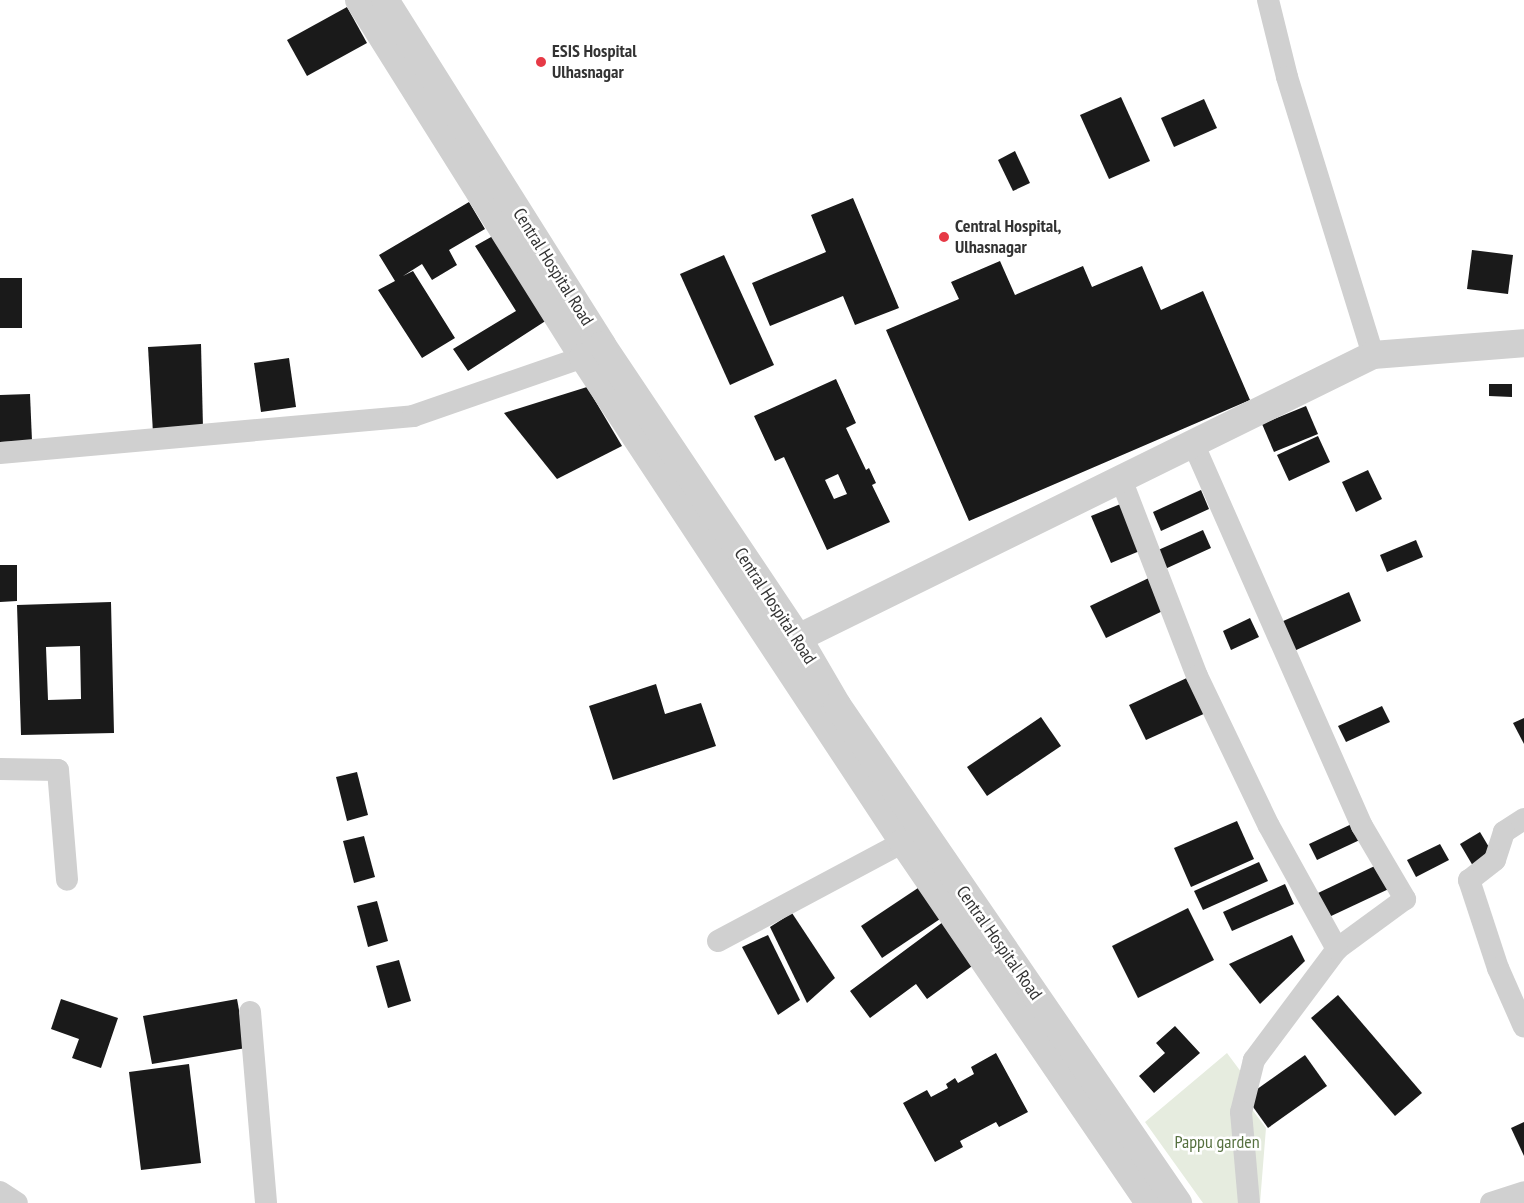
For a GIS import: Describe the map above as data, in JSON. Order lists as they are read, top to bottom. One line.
{"streets":{"street":["Central Hospital Road"]},"parks":["Pappu garden"],"places":["ESIS Hospital Ulhasnagar","Central Hospital, Ulhasnagar"]}
